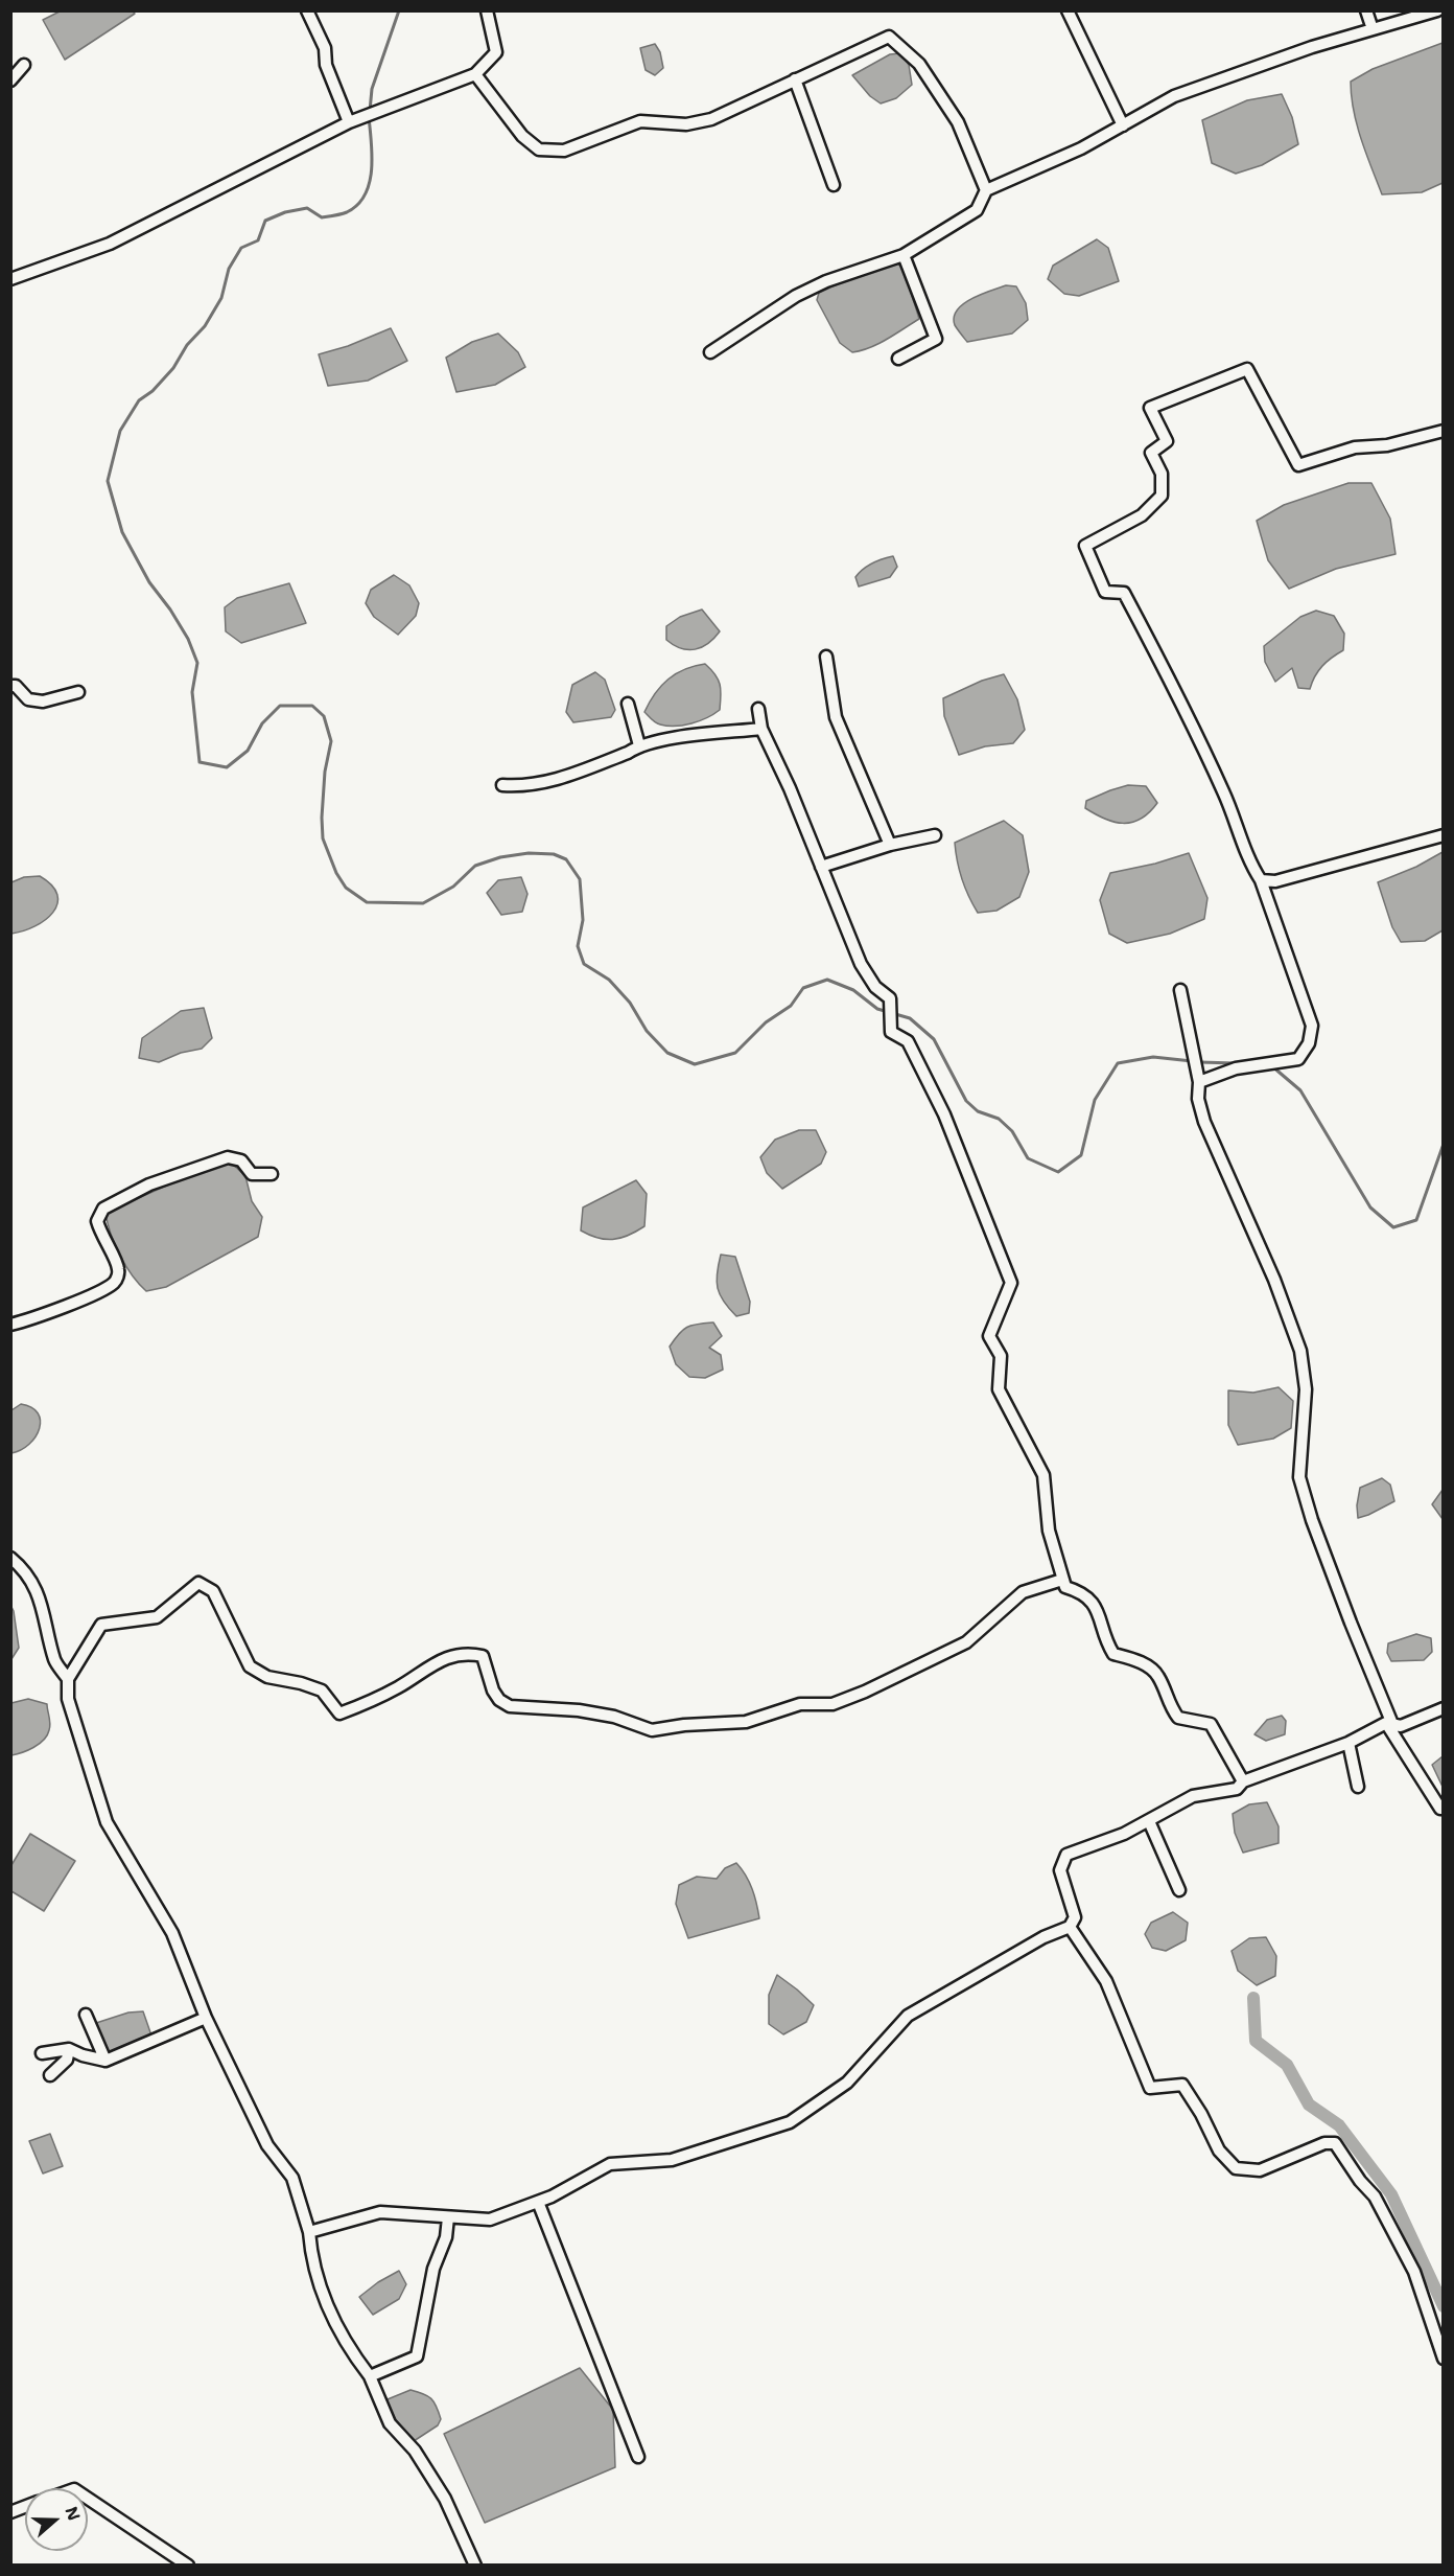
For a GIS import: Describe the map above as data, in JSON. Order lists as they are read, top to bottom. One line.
{"north":"right"}
